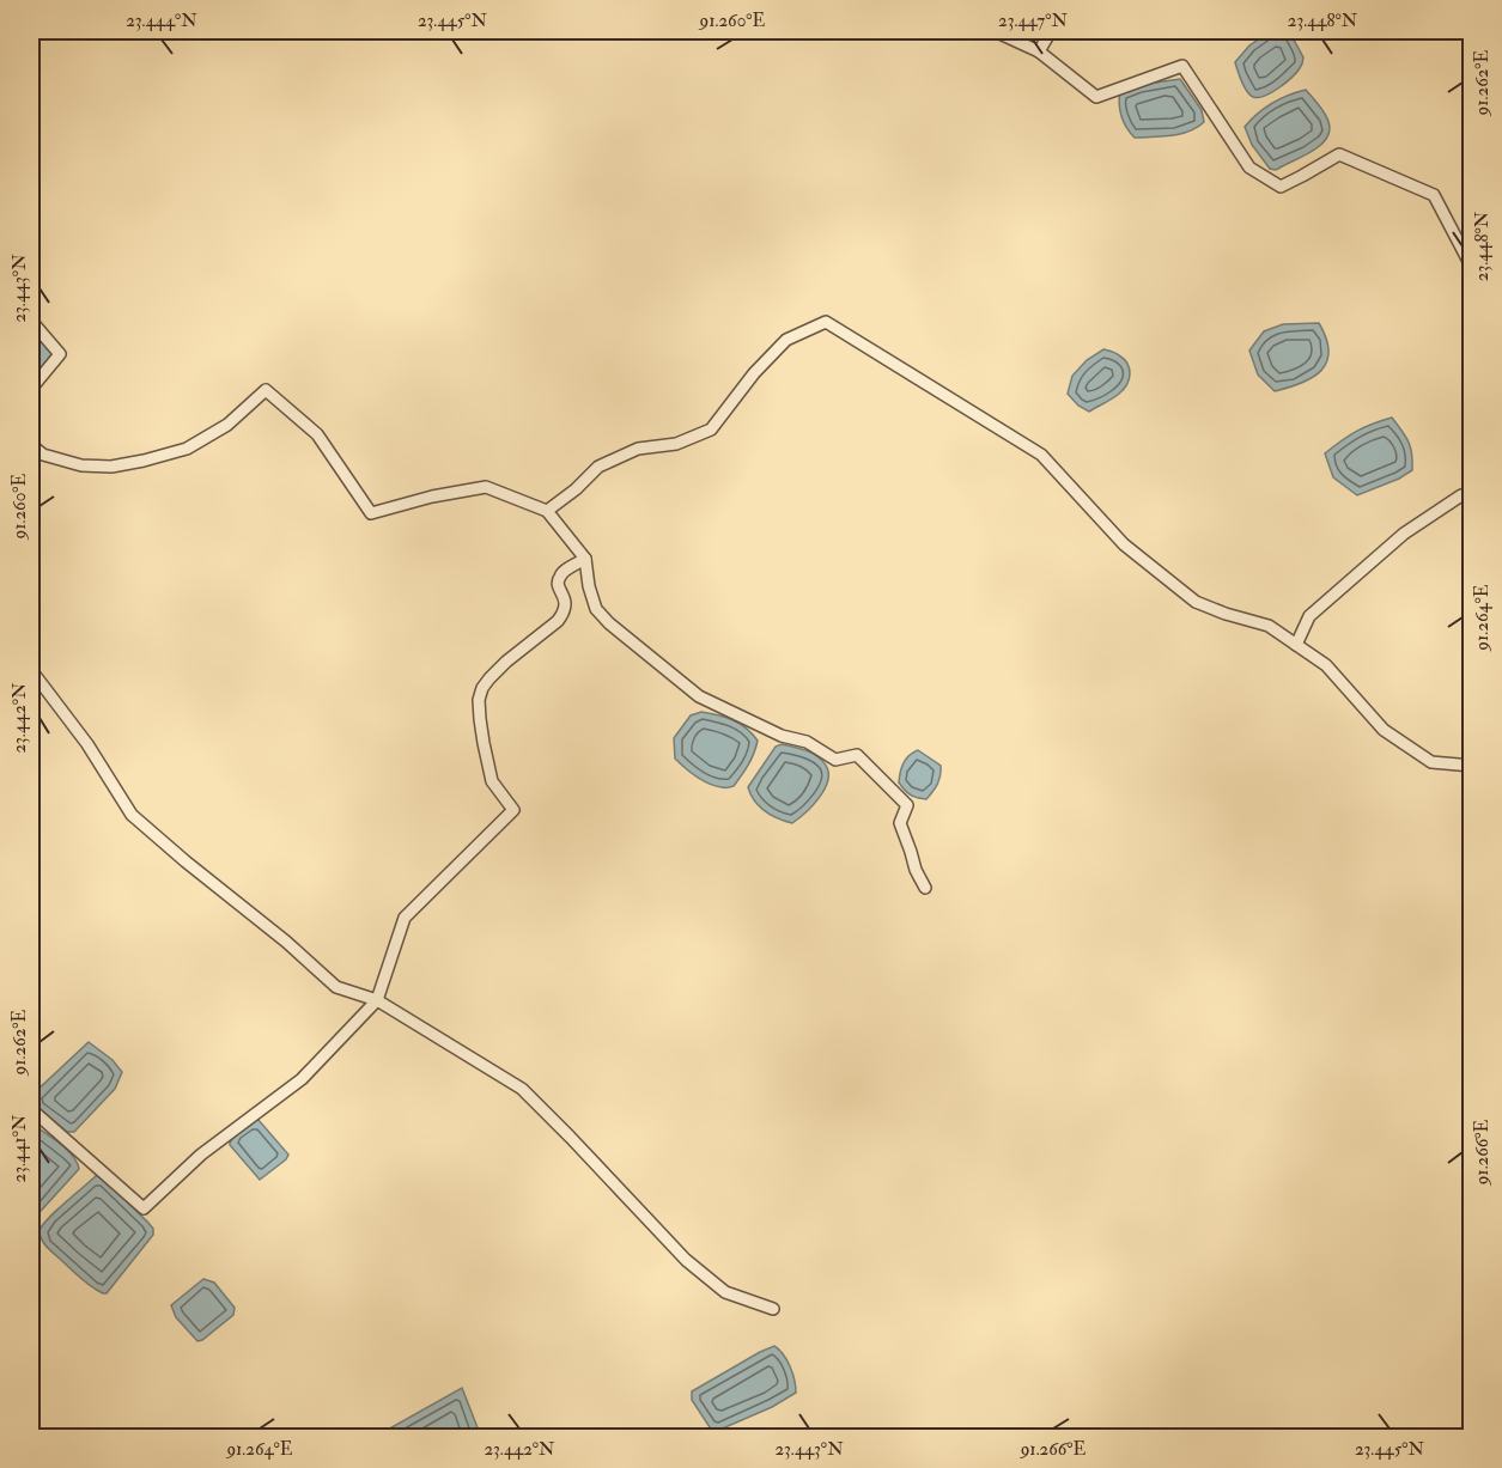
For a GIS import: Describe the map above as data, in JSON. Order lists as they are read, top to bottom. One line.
{"coordinates":["23.444°N","23.445°N","91.260°E","23.447°N","23.448°N","91.262°E","23.443°N","91.264°E","23.442°N","23.441°N","91.266°E"]}
